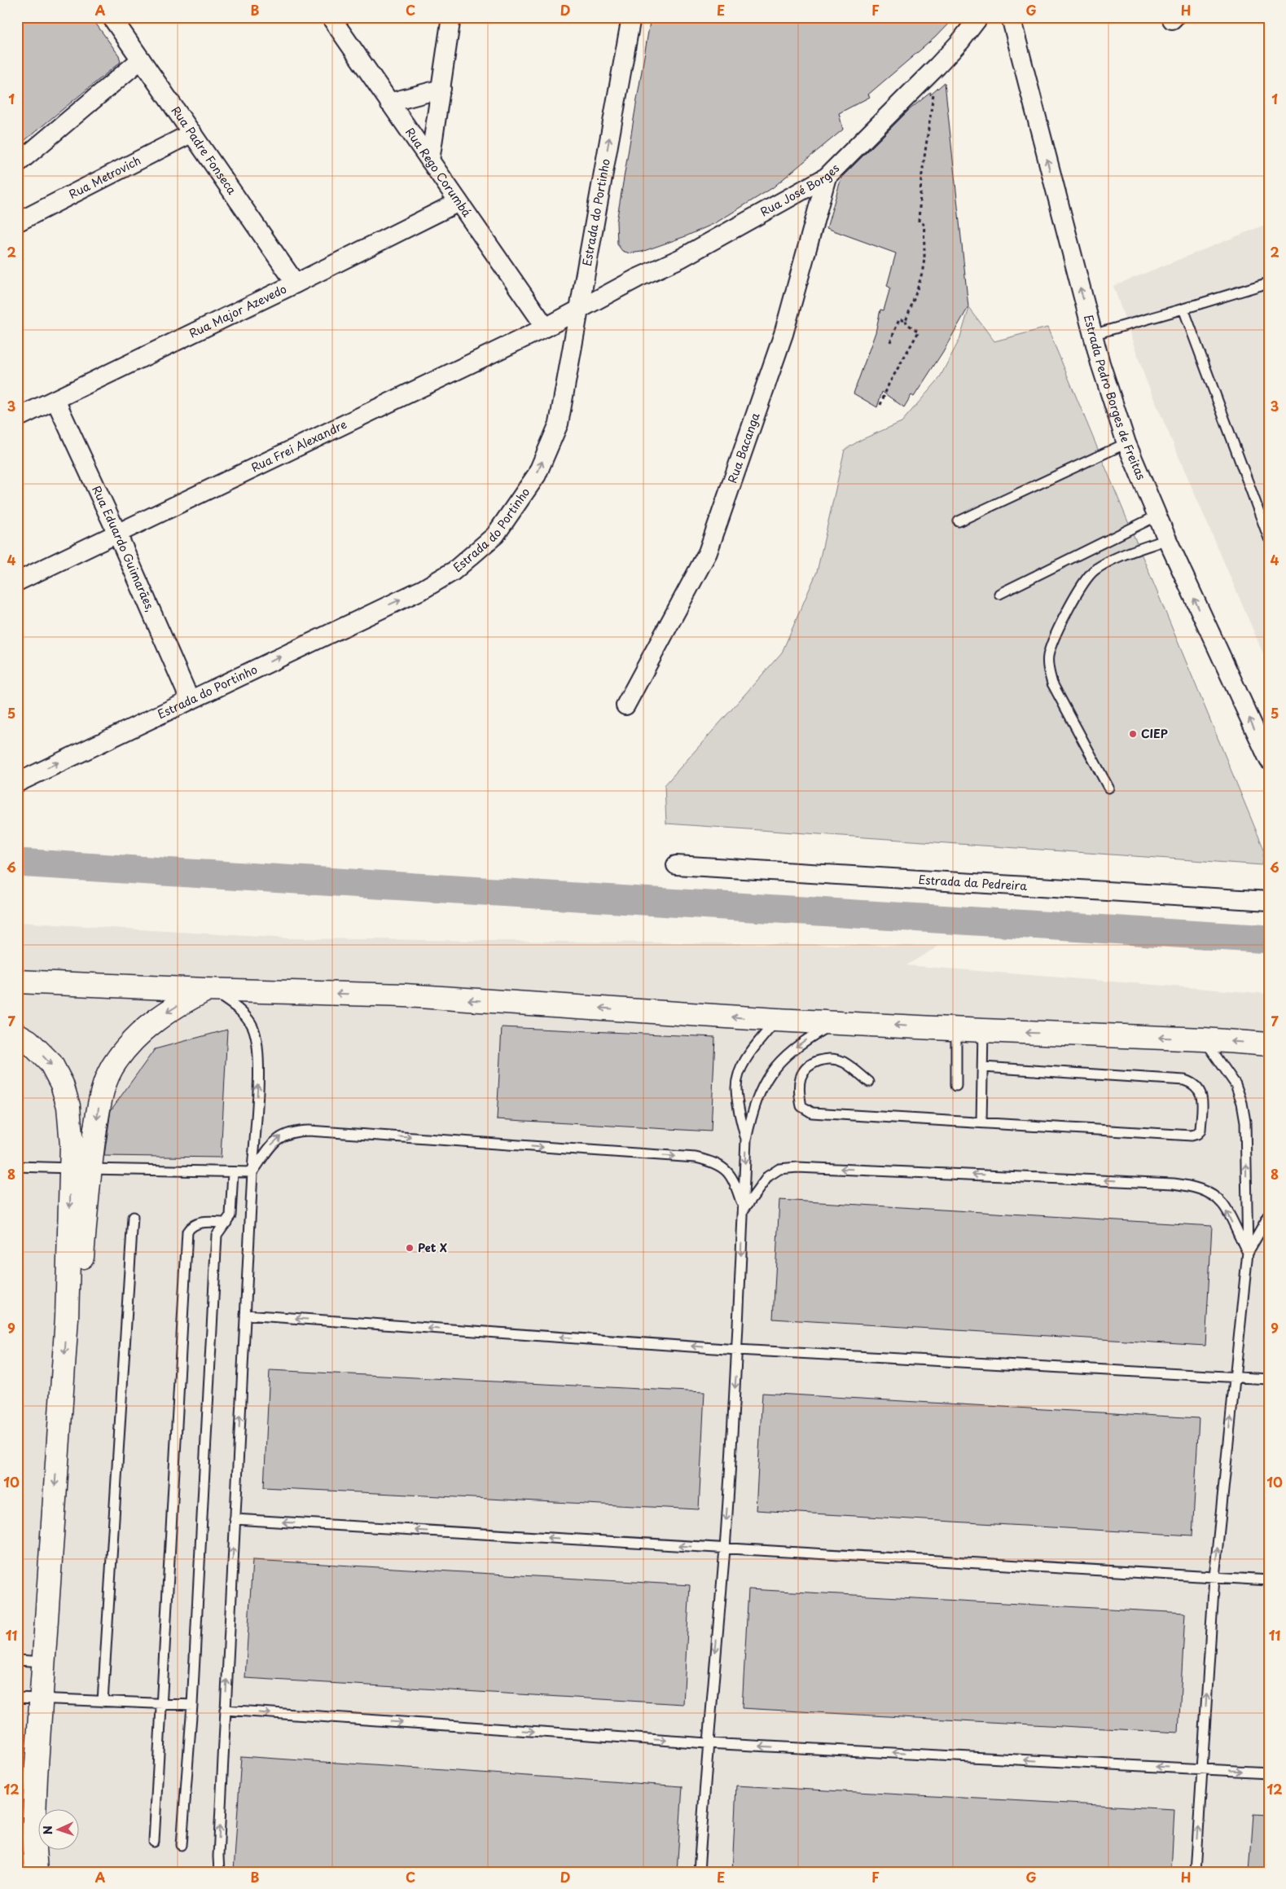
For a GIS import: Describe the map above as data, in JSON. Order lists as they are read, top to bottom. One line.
{"streets":{"street":["Rua Padre Fonseca","Rua Rego Corumbá","Rua Metrovich","Rua José Borges","Estrada do Portinho","Rua Major Azevedo","Estrada Pedro Borges de Freitas","Rua Frei Alexandre","Rua Bacanga","Rua Eduardo Guimarães,","Estrada da Pedreira"]},"crossings":[["Rua Padre Fonseca","Rua Metrovich"],["Rua Padre Fonseca","Rua Major Azevedo"],["Rua Rego Corumbá","Rua Major Azevedo"],["Rua Rego Corumbá","Rua Frei Alexandre"],["Rua José Borges","Estrada do Portinho"],["Rua José Borges","Rua Frei Alexandre"],["Rua José Borges","Rua Bacanga"],["Estrada do Portinho","Rua Frei Alexandre"],["Estrada do Portinho","Rua Eduardo Guimarães,"],["Rua Major Azevedo","Rua Eduardo Guimarães,"],["Rua Frei Alexandre","Rua Eduardo Guimarães,"]],"one_way":["Estrada do Portinho","Estrada Pedro Borges de Freitas"],"places":["CIEP","Pet X"],"north":"left","grid":{"columns":["A","B","C","D","E","F","G","H"],"rows":["1","2","3","4","5","6","7","8","9","10","11","12"]}}
